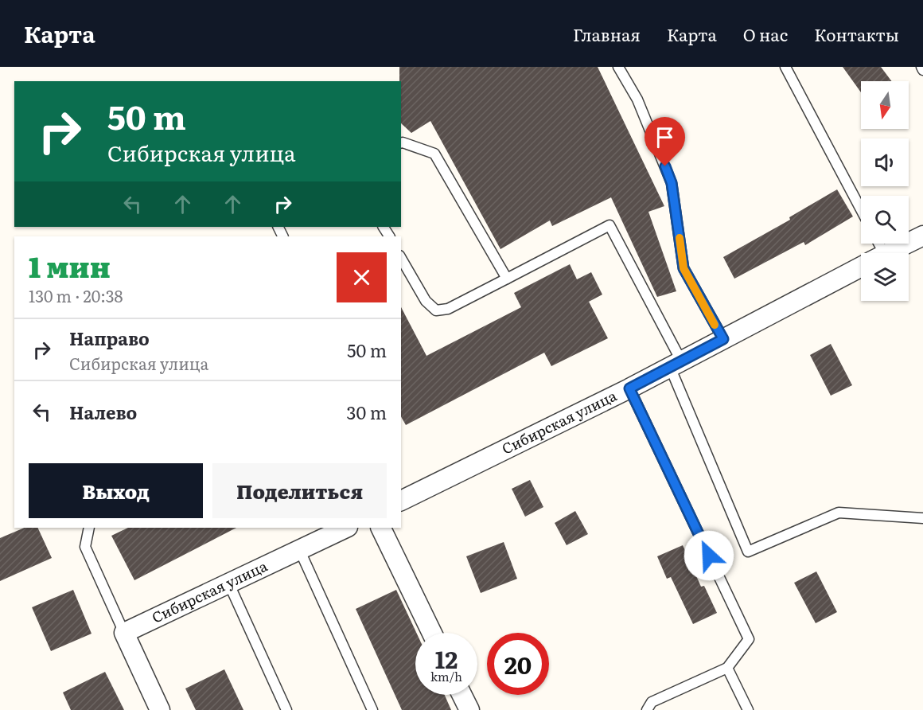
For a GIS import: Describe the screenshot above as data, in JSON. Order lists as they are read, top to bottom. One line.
{"streets":{"street":["Сибирская улица"]},"north":"bottom","page":{"header":"Карта","nav":["Главная","Карта","О нас","Контакты"],"turn":["50 m","Сибирская улица"],"heading":["1 мин","130 m · 20:38"],"list":[{"name":"Направо","note":"Сибирская улица","value":"50 m"},{"name":"Налево","value":"30 m"}],"buttons":["Выход","Поделиться"],"speed":"12 km/h","limit":"20"}}
